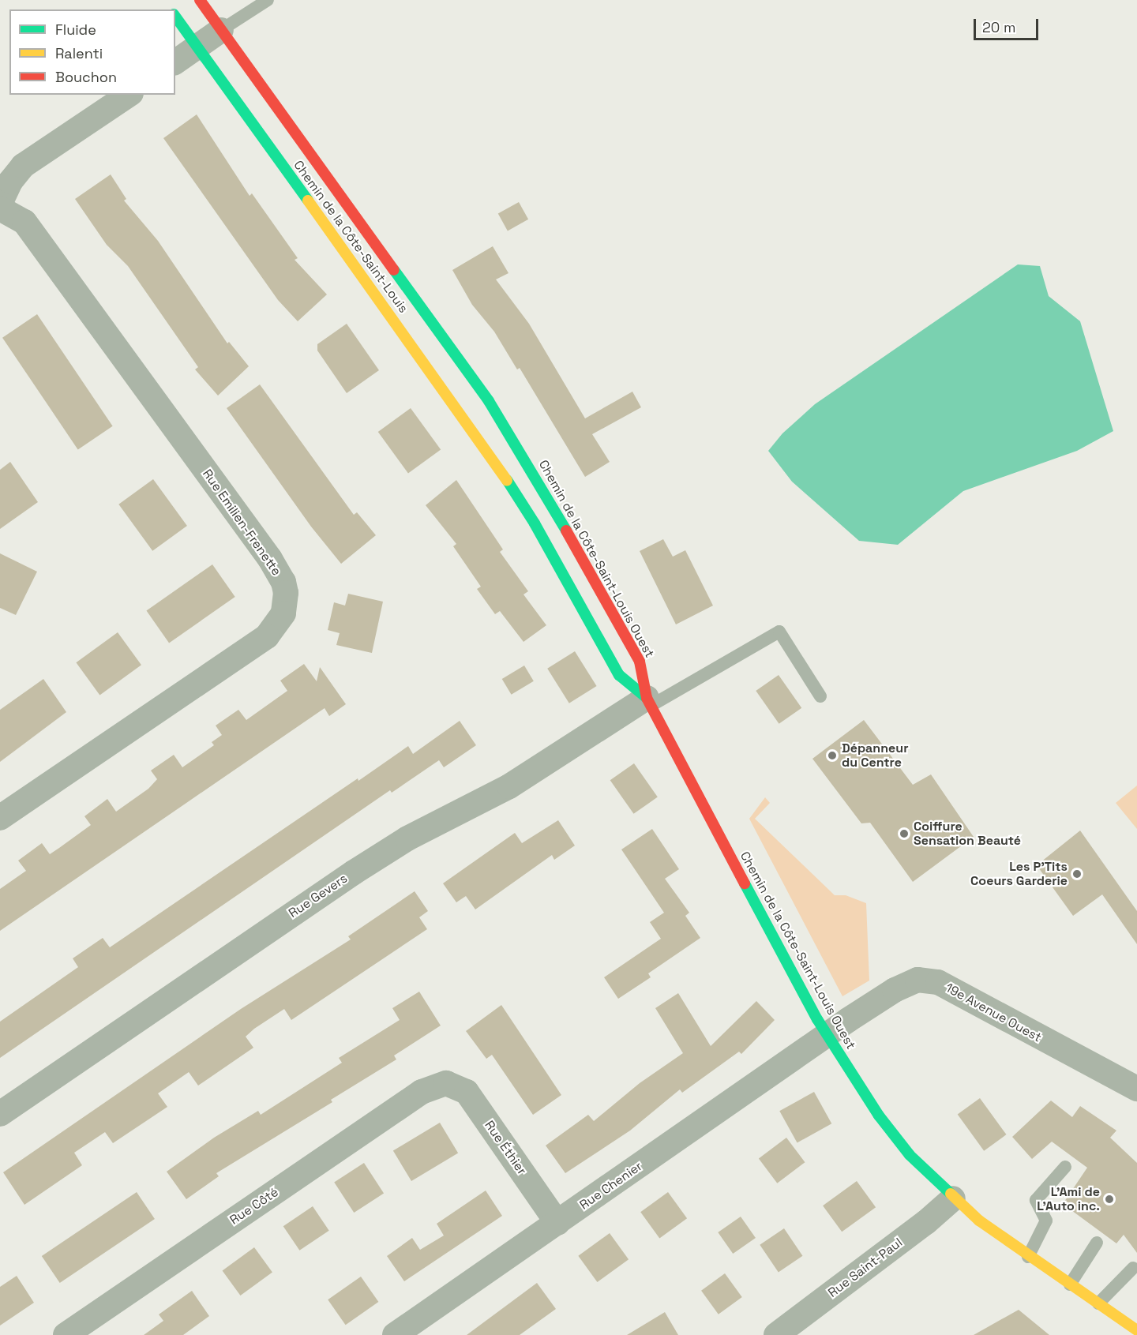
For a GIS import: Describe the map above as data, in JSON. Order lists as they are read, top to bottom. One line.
{"streets":{"street":["Chemin de la Côte-Saint-Louis","Rue Emilien-Frenette","Chemin de la Côte-Saint-Louis Ouest","Rue Gevers","19e Avenue Ouest","Rue Éthier","Rue Chenier","Rue Côté","Rue Saint-Paul"]},"crossings":[["Chemin de la Côte-Saint-Louis","Chemin de la Côte-Saint-Louis Ouest"],["Chemin de la Côte-Saint-Louis Ouest","Rue Gevers"],["Chemin de la Côte-Saint-Louis Ouest","19e Avenue Ouest"],["Chemin de la Côte-Saint-Louis Ouest","Rue Chenier"],["Chemin de la Côte-Saint-Louis Ouest","Rue Saint-Paul"],["19e Avenue Ouest","Rue Chenier"],["Rue Éthier","Rue Chenier"],["Rue Éthier","Rue Côté"]],"places":["Dépanneur du Centre","Coiffure Sensation Beauté","Les P'Tits Coeurs Garderie","L'Ami de L'Auto inc."],"legend":["Fluide","Ralenti","Bouchon"],"scale_bar":"20 m"}
